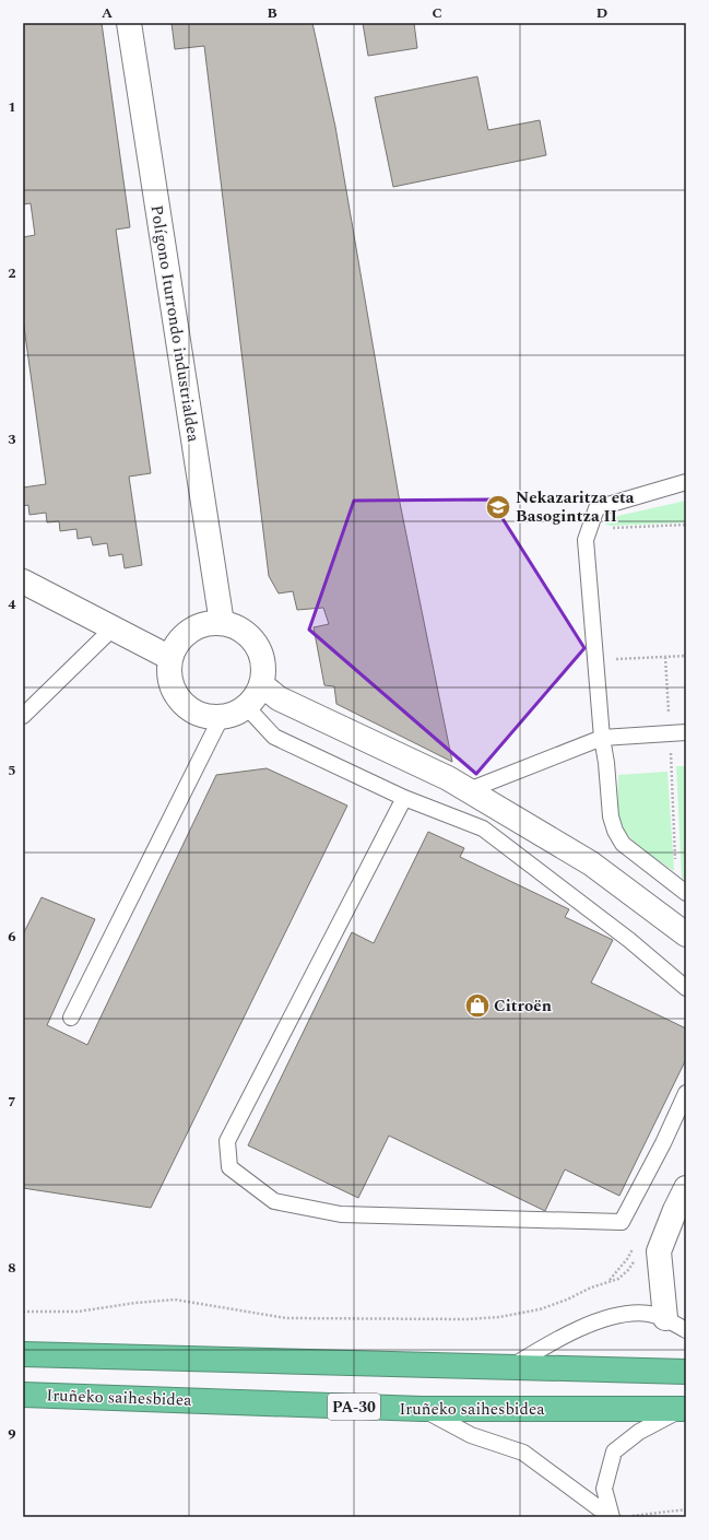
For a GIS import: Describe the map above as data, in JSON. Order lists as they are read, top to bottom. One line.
{"streets":{"highway":["Iruñeko saihesbidea","PA-30"],"street":["Polígono Iturrondo industrialdea"]},"places":{"school or university":["Nekazaritza eta Basogintza II"],"shop":["Citroën"]},"grid":{"columns":["A","B","C","D"],"rows":["1","2","3","4","5","6","7","8","9"]}}
